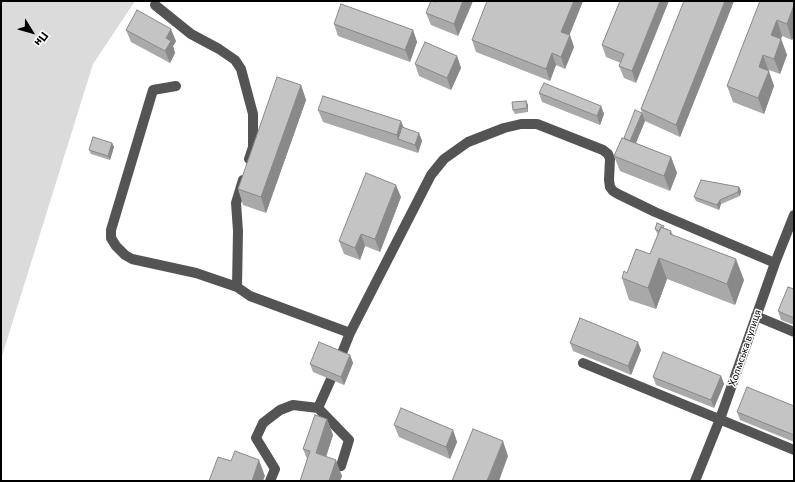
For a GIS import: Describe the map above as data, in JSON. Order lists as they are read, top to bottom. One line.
{"streets":{"street":["Холмська вулиця"]},"north":"bottom right"}
